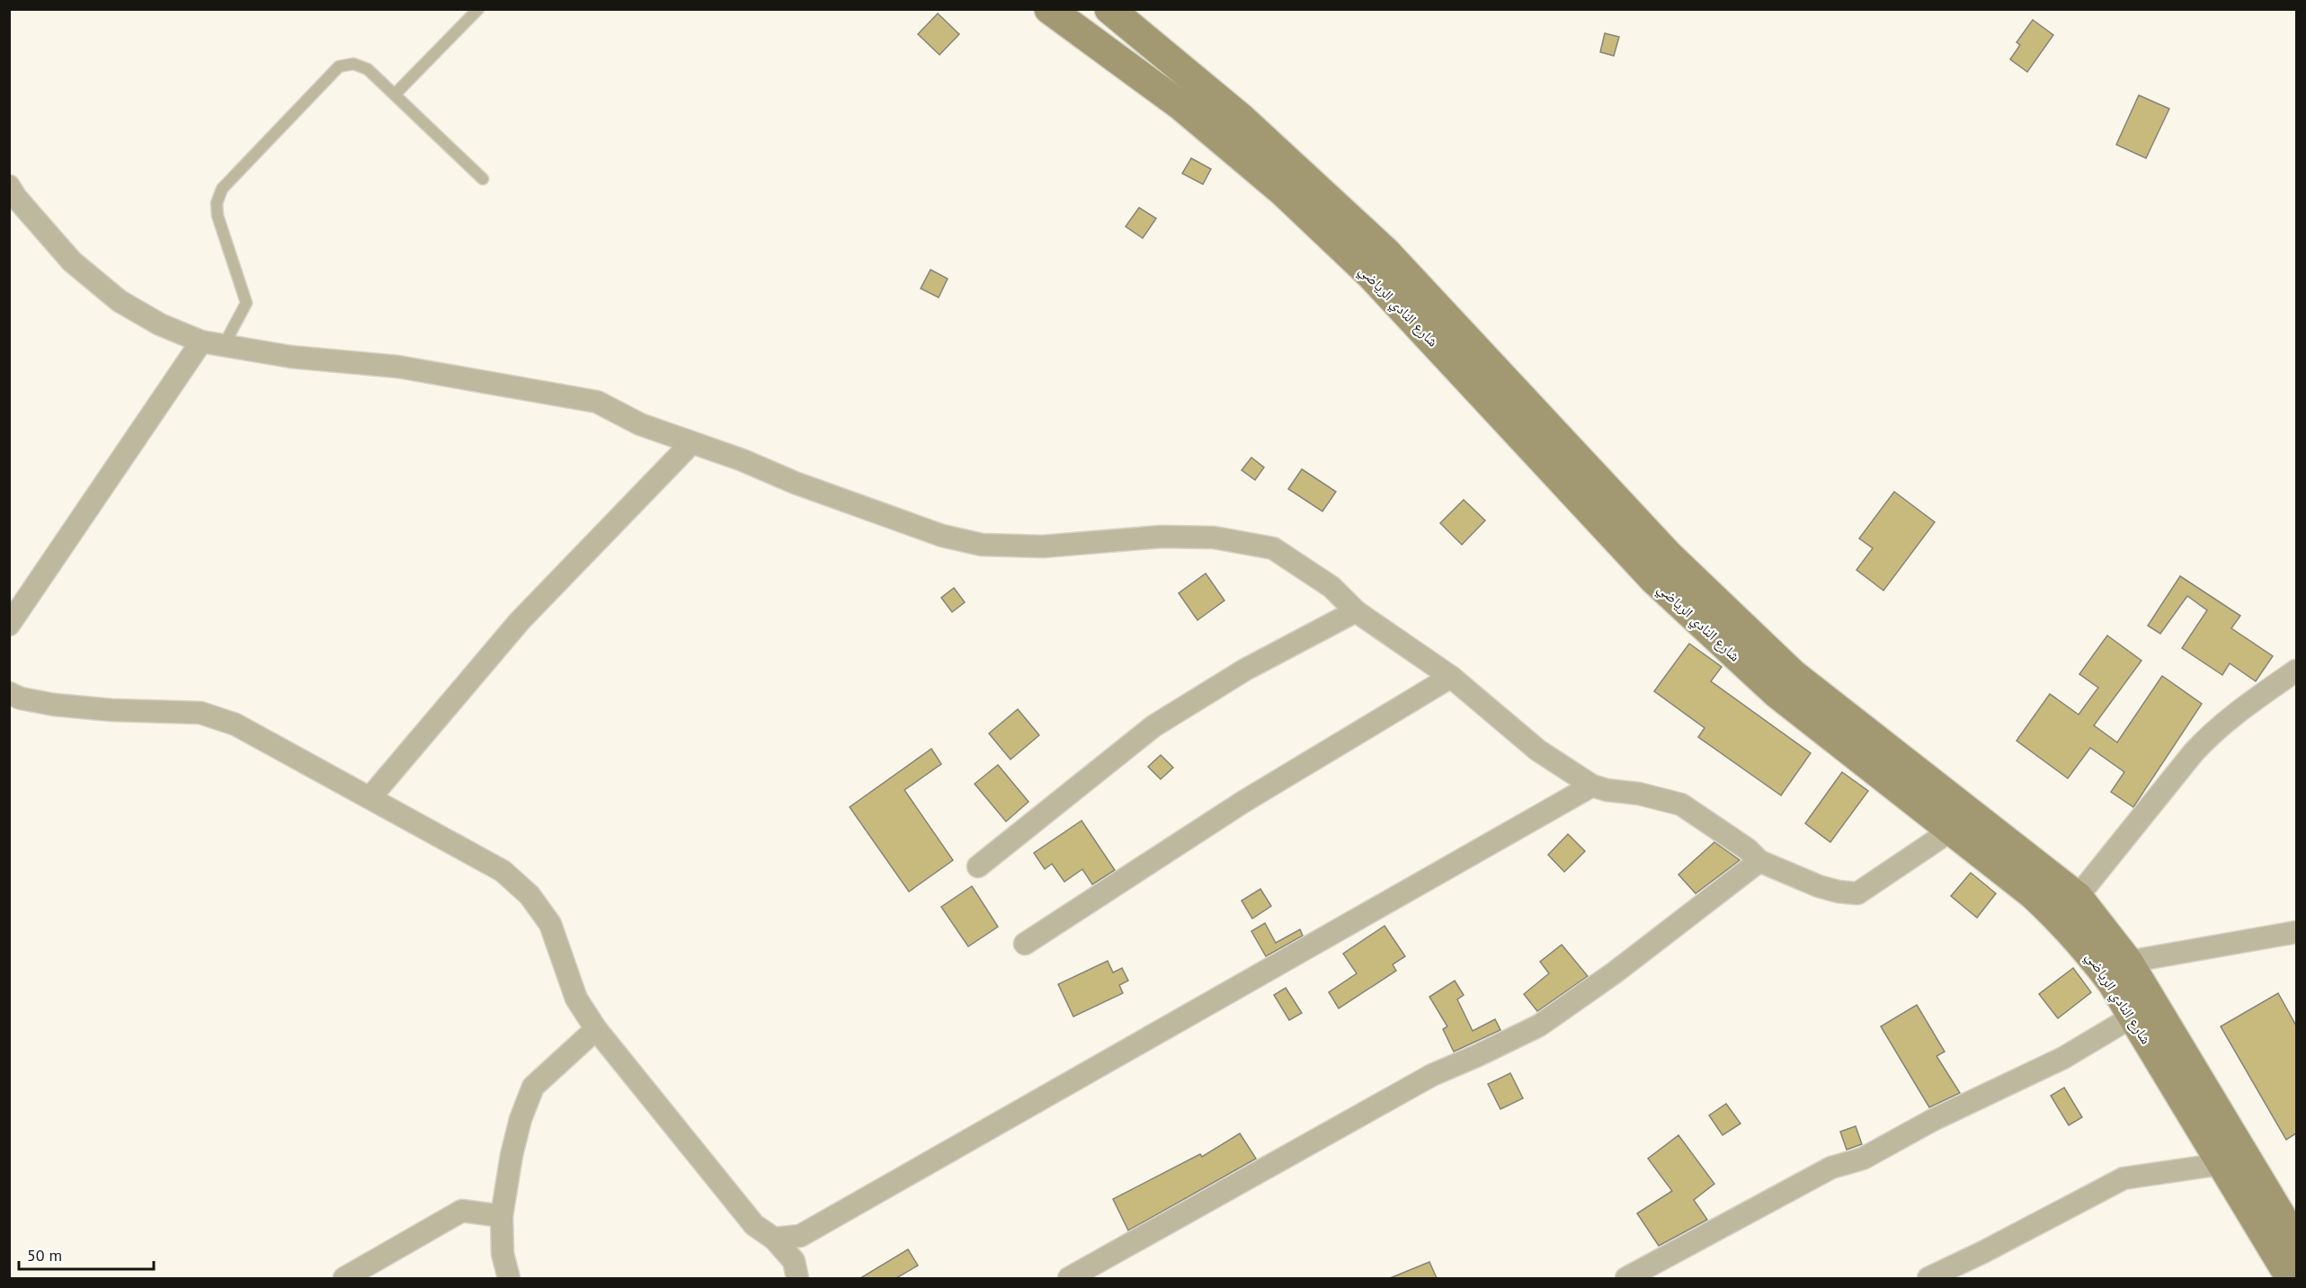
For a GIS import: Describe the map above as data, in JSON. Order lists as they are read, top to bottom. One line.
{"streets":{"main road":["شارع النادي الرياضي"]},"scale_bar":"50 m"}
